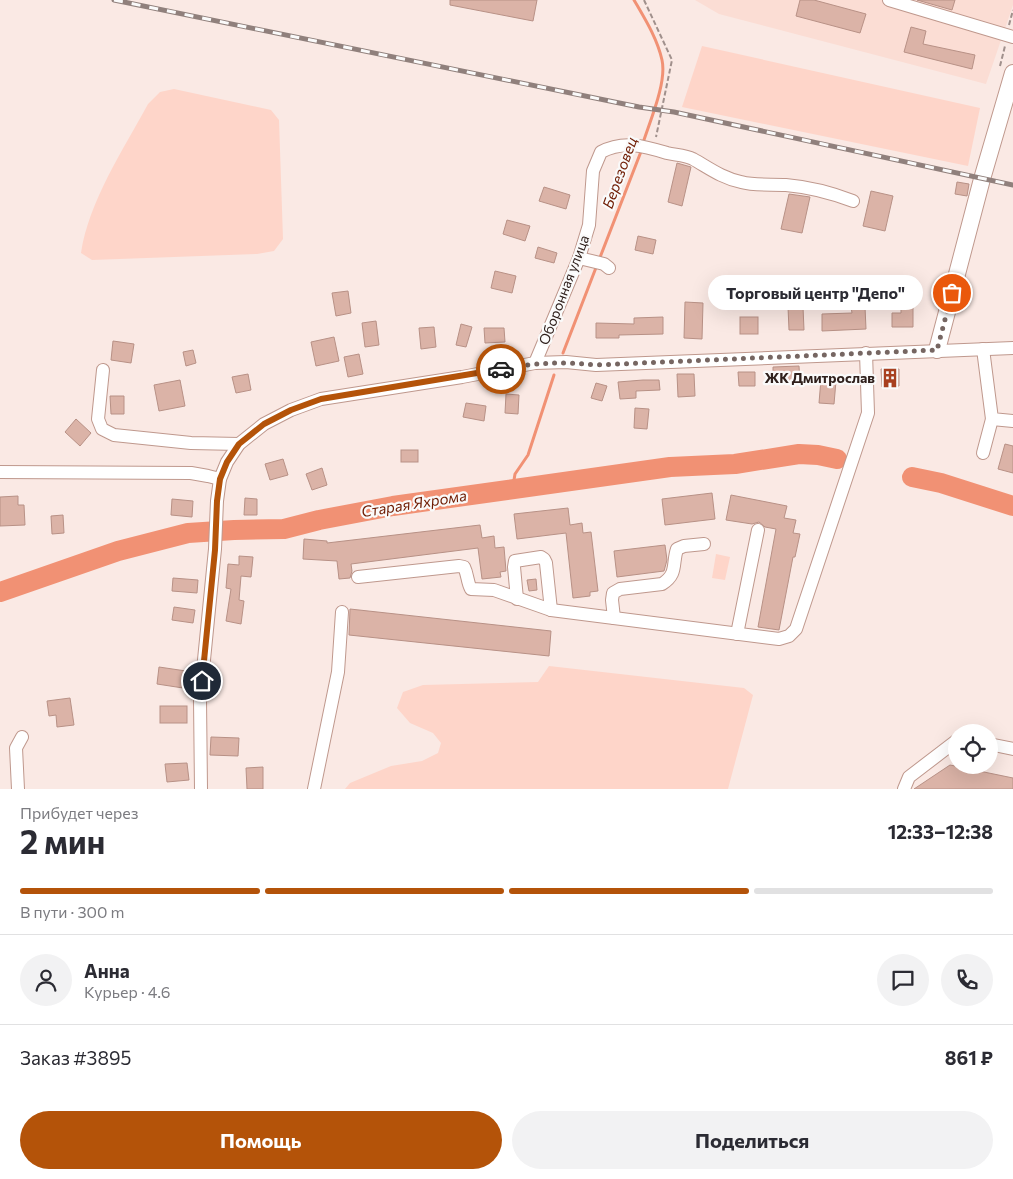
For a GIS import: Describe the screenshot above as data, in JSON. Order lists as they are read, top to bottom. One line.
{"streets":{"street":["Оборонная улица"]},"water":["Березовец","Старая Яхрома"],"places":{"other":["Торговый центр \"Депо\""],"building":["ЖК Дмитрослав"]},"page":{"bubble":"Торговый центр \"Депо\"","heading":["2 мин","Прибудет через","12:33–12:38"],"panel":["Анна","Курьер · 4.6","Заказ #3895","861 ₽"],"bar":"В пути · 300 m","buttons":["Помощь","Поделиться"]}}
